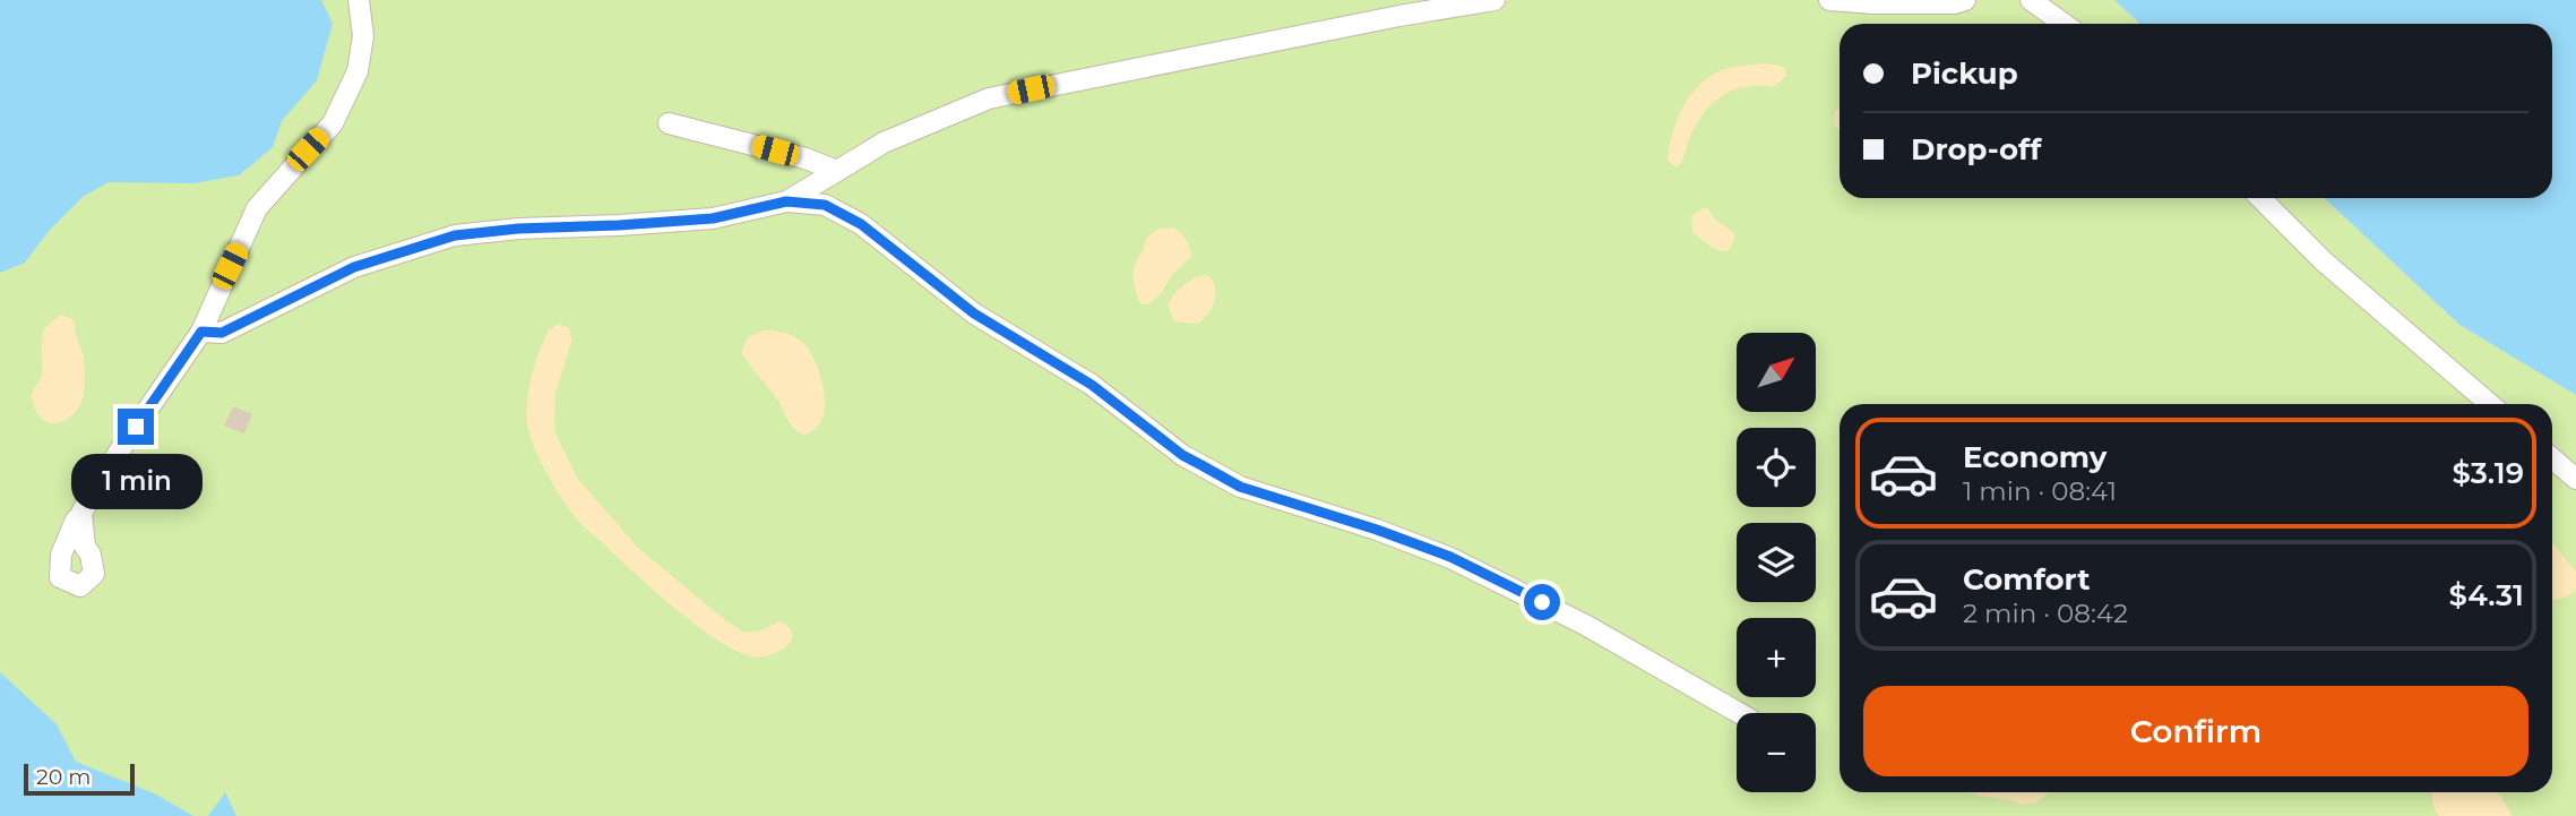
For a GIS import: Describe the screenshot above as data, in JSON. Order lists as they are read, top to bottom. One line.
{"scale_bar":"20 m","north":"top right","page":{"banner":["Pickup","Drop-off"],"map_buttons":["+","−"],"list":[{"name":"Economy","note":"1 min · 08:41","value":"$3.19"},{"name":"Comfort","note":"2 min · 08:42","value":"$4.31"}],"bubble":"1 min","buttons":"Confirm","scale":"20 m"}}
